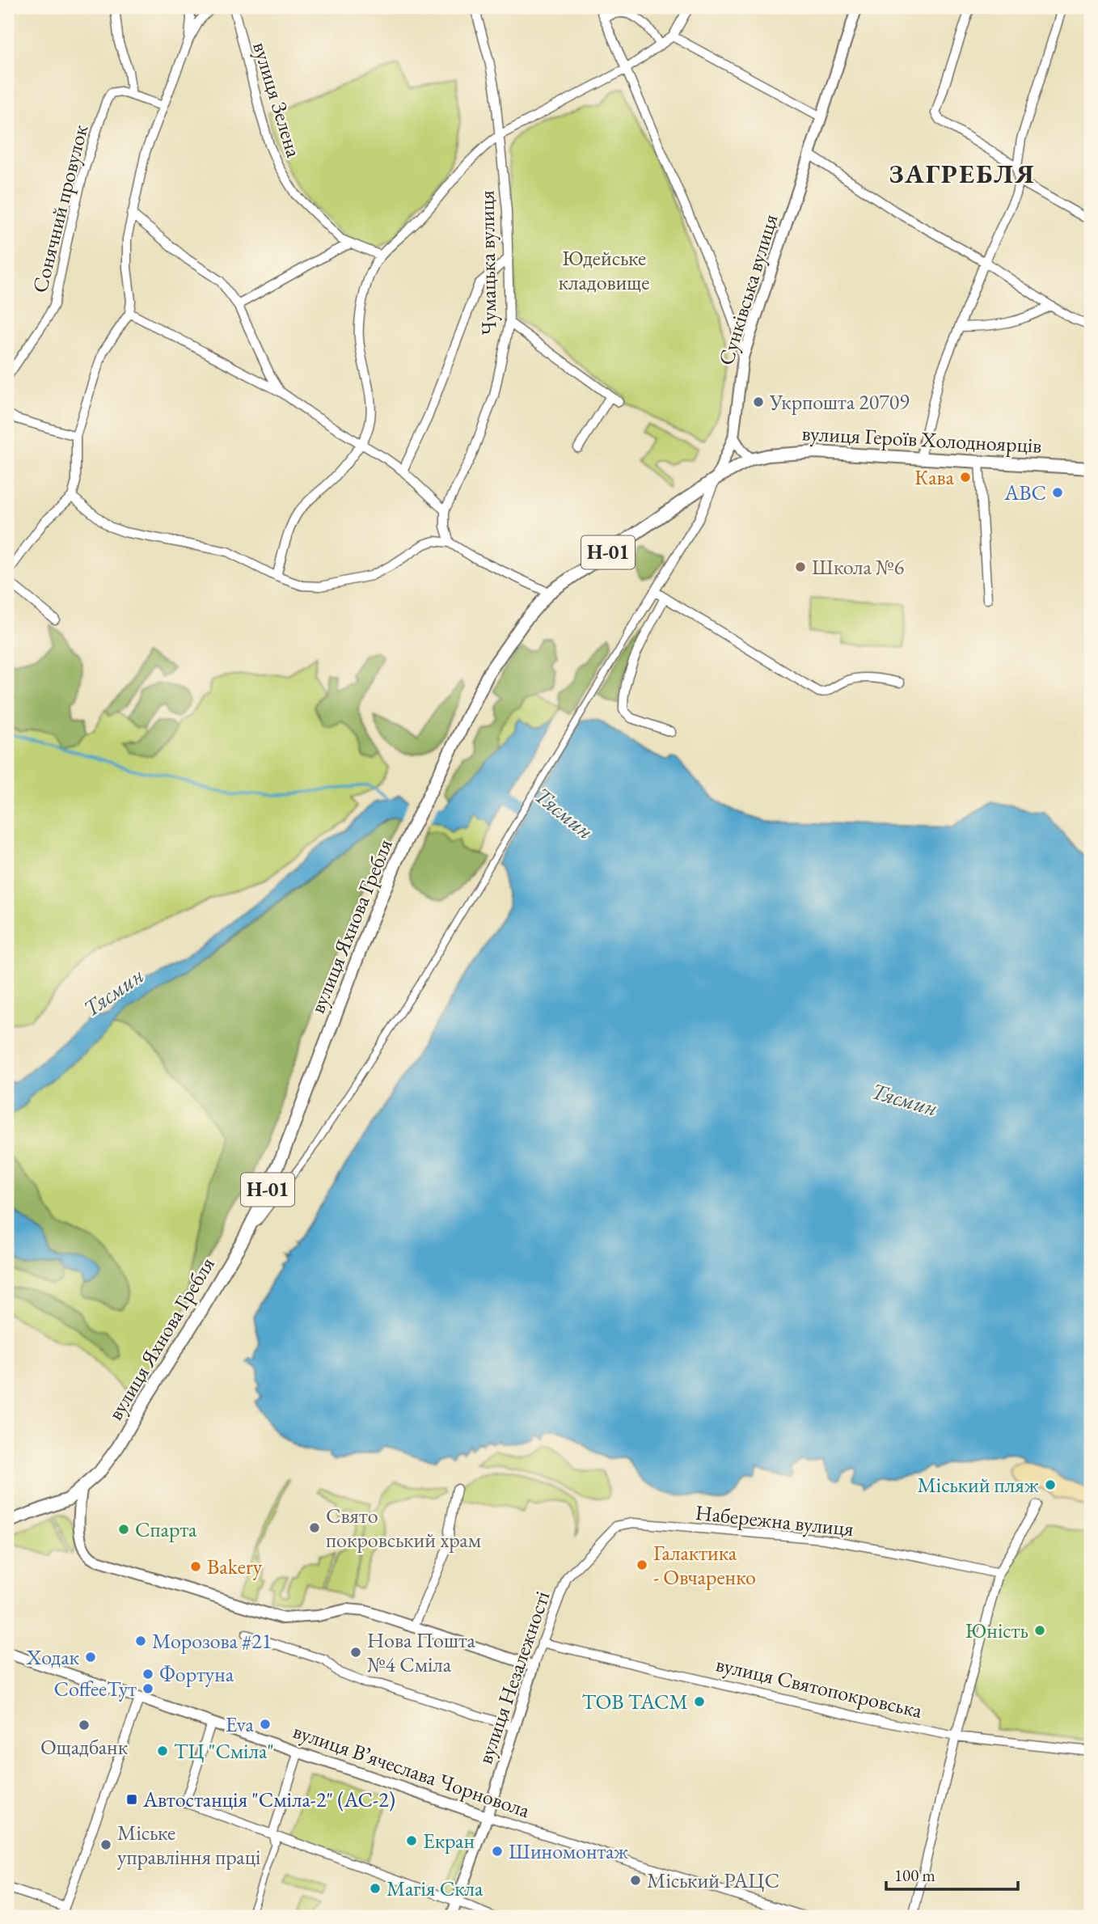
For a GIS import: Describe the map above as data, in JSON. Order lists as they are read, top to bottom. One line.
{"streets":{"main road":["вулиця Героїв Холодноярців","Н-01","вулиця Яхнова Гребля"],"street":["вулиця Зелена","Сонячний провулок","Чумацька вулиця","Сунківська вулиця","Набережна вулиця","вулиця Незалежності","вулиця Святопокровська","вулиця Вʼячеслава Чорновола"]},"crossings":[["Сунківська вулиця","вулиця Яхнова Гребля"],["вулиця Героїв Холодноярців","вулиця Яхнова Гребля"],["Н-01","вулиця Яхнова Гребля"],["Набережна вулиця","вулиця Незалежності"],["вулиця Незалежності","вулиця Святопокровська"],["вулиця Незалежності","вулиця Вʼячеслава Чорновола"]],"districts":["ЗАГРЕБЛЯ"],"water":["Тясмин"],"parks":["Юдейське кладовище"],"places":{"other":["Укрпошта 20709","Кава","ABC","Школа №6","Міський пляж","Свято покровський храм","Спарта","Галактика - Овчаренко","Bakery","Юність","Морозова #21","Нова Пошта №4 Сміла","Ходак","Фортуна","CoffeeТут","ТОВ ТАСМ","Eva","Ощадбанк","ТЦ \"Смiла\"","Екран","Міське управління праці","Шиномонтаж","Міський РАЦС","Магія Скла"],"transit":["Автостанція \"Сміла-2\" (АС-2)"]},"scale_bar":"100 m"}
